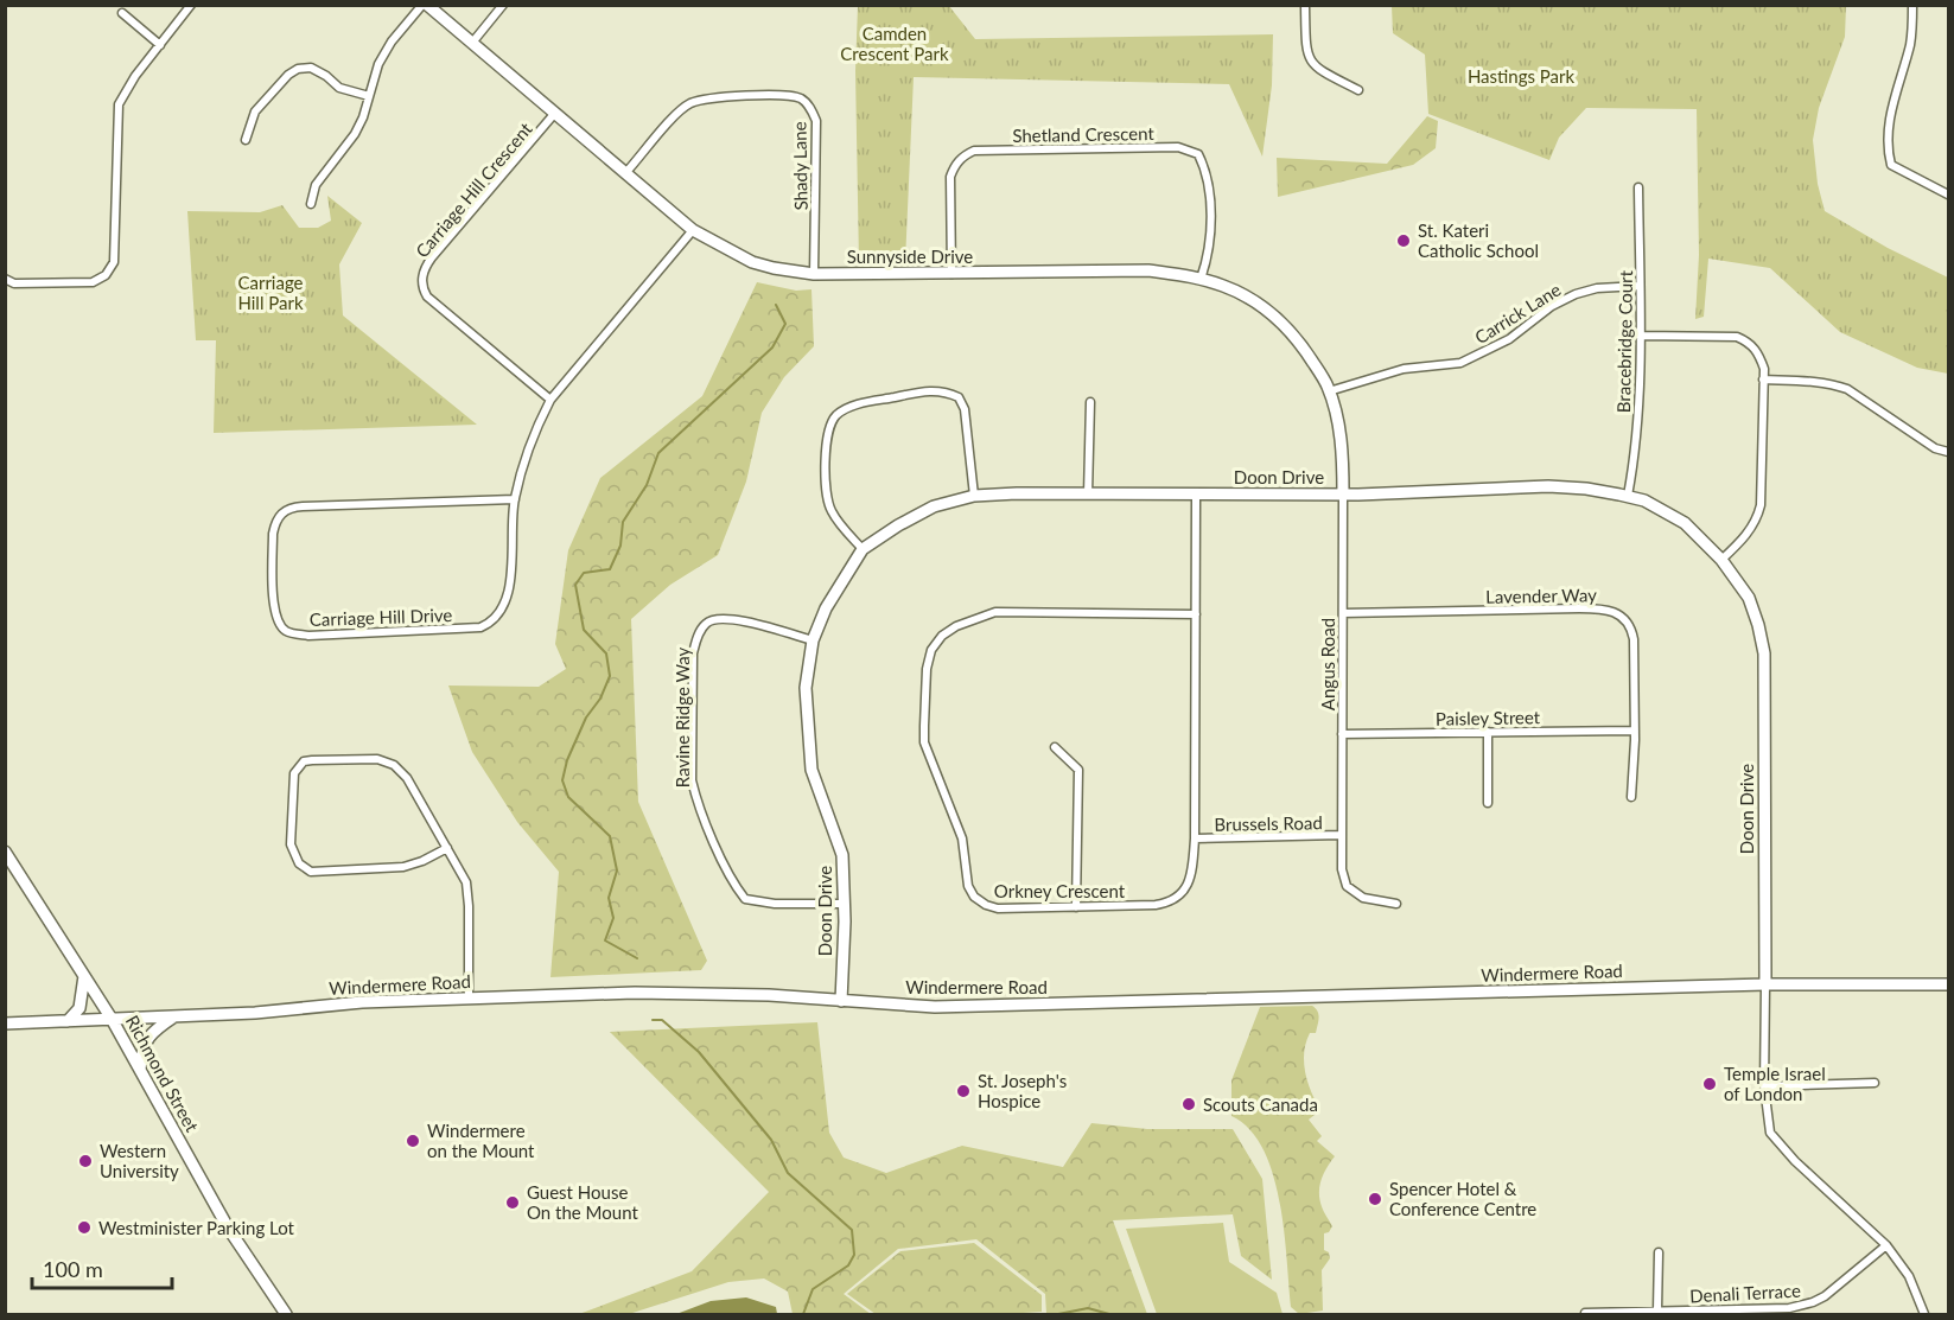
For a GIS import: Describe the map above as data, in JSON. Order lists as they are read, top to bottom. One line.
{"streets":{"street":["Shetland Crescent","Shady Lane","Carriage Hill Crescent","Sunnyside Drive","Carrick Lane","Bracebridge Court","Doon Drive","Lavender Way","Carriage Hill Drive","Angus Road","Ravine Ridge Way","Paisley Street","Brussels Road","Orkney Crescent","Windermere Road","Richmond Street","Denali Terrace"]},"crossings":[["Shetland Crescent","Sunnyside Drive"],["Shady Lane","Sunnyside Drive"],["Carriage Hill Crescent","Sunnyside Drive"],["Carriage Hill Crescent","Carriage Hill Drive"],["Sunnyside Drive","Carrick Lane"],["Sunnyside Drive","Doon Drive"],["Sunnyside Drive","Carriage Hill Drive"],["Sunnyside Drive","Angus Road"],["Carrick Lane","Bracebridge Court"],["Bracebridge Court","Doon Drive"],["Doon Drive","Angus Road"],["Doon Drive","Ravine Ridge Way"],["Doon Drive","Orkney Crescent"],["Doon Drive","Windermere Road"],["Lavender Way","Angus Road"],["Lavender Way","Paisley Street"],["Angus Road","Paisley Street"],["Angus Road","Brussels Road"],["Brussels Road","Orkney Crescent"],["Windermere Road","Richmond Street"]],"parks":["Camden Crescent Park","Hastings Park","Carriage Hill Park"],"places":["St. Kateri Catholic School","Temple Israel of London","St. Joseph's Hospice","Scouts Canada","Windermere on the Mount","Western University","Spencer Hotel & Conference Centre","Guest House On the Mount","Westminister Parking Lot"],"scale_bar":"100 m"}
